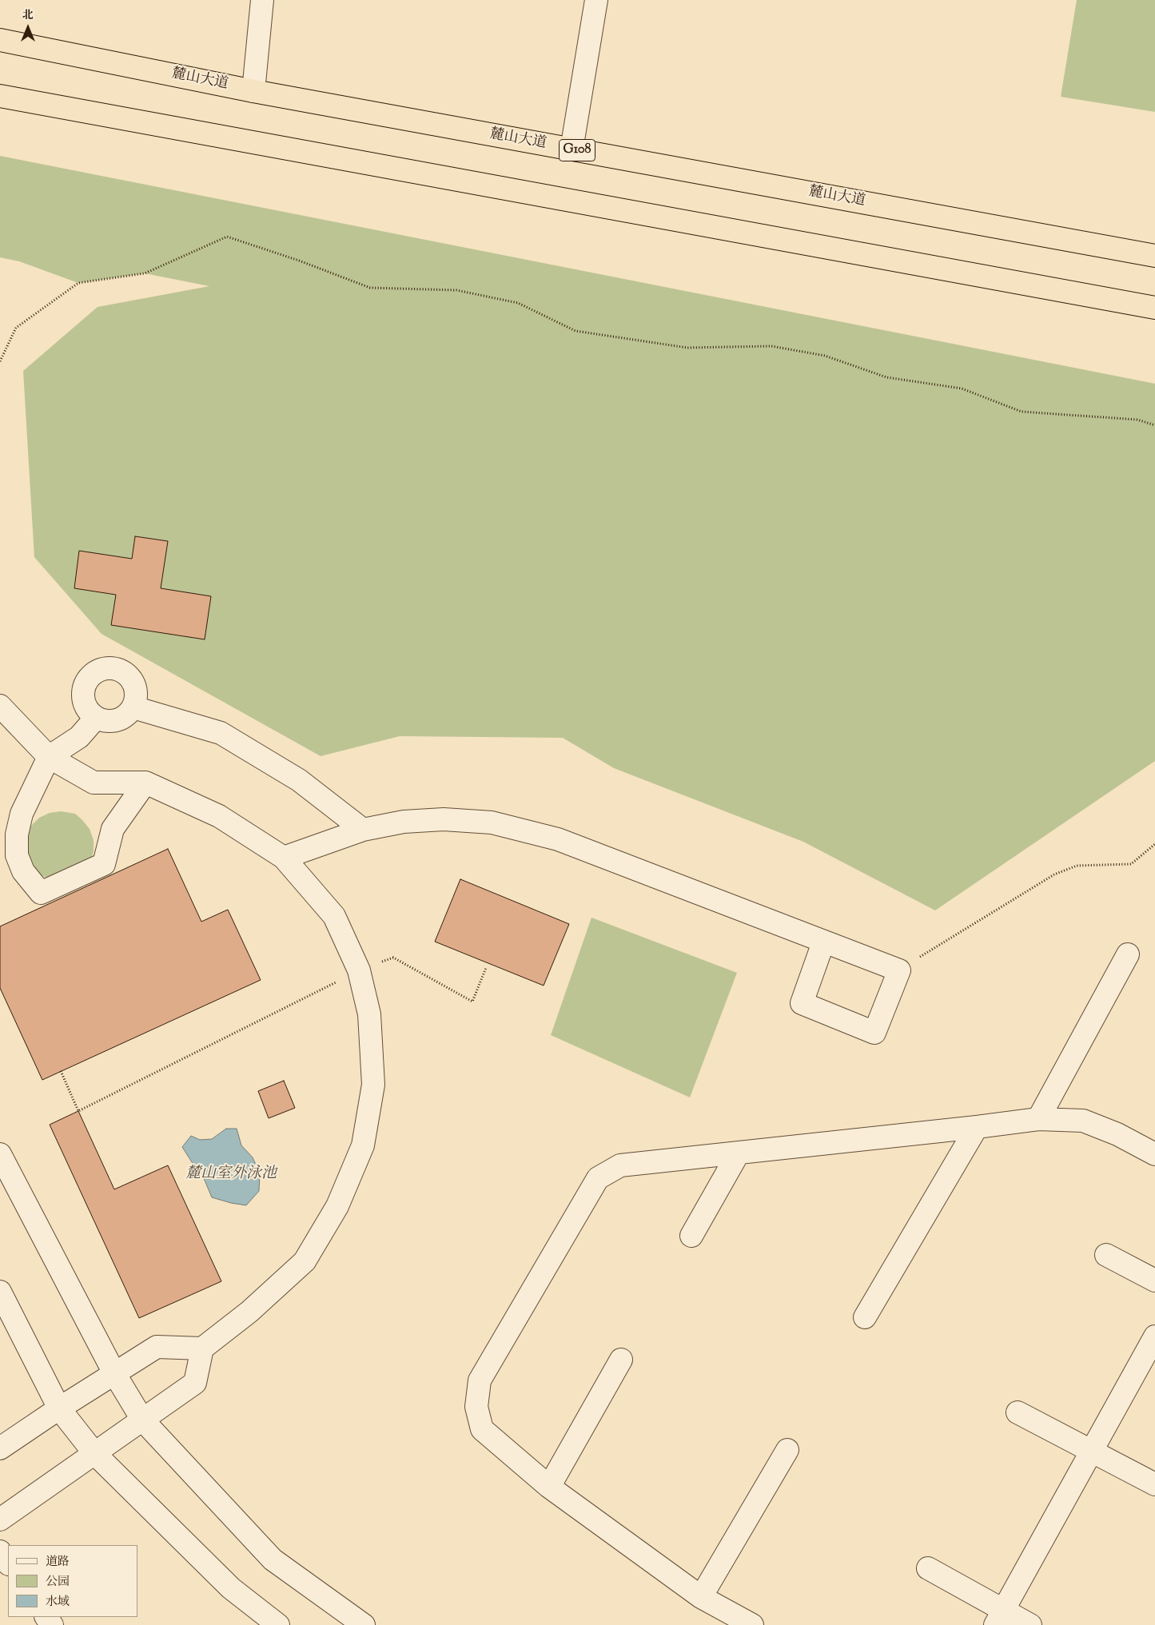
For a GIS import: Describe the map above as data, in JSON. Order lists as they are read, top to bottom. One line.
{"streets":{"highway":["麓山大道","G108"]},"water":["麓山室外泳池"],"legend":["道路","公园","水域"],"north":"top"}
